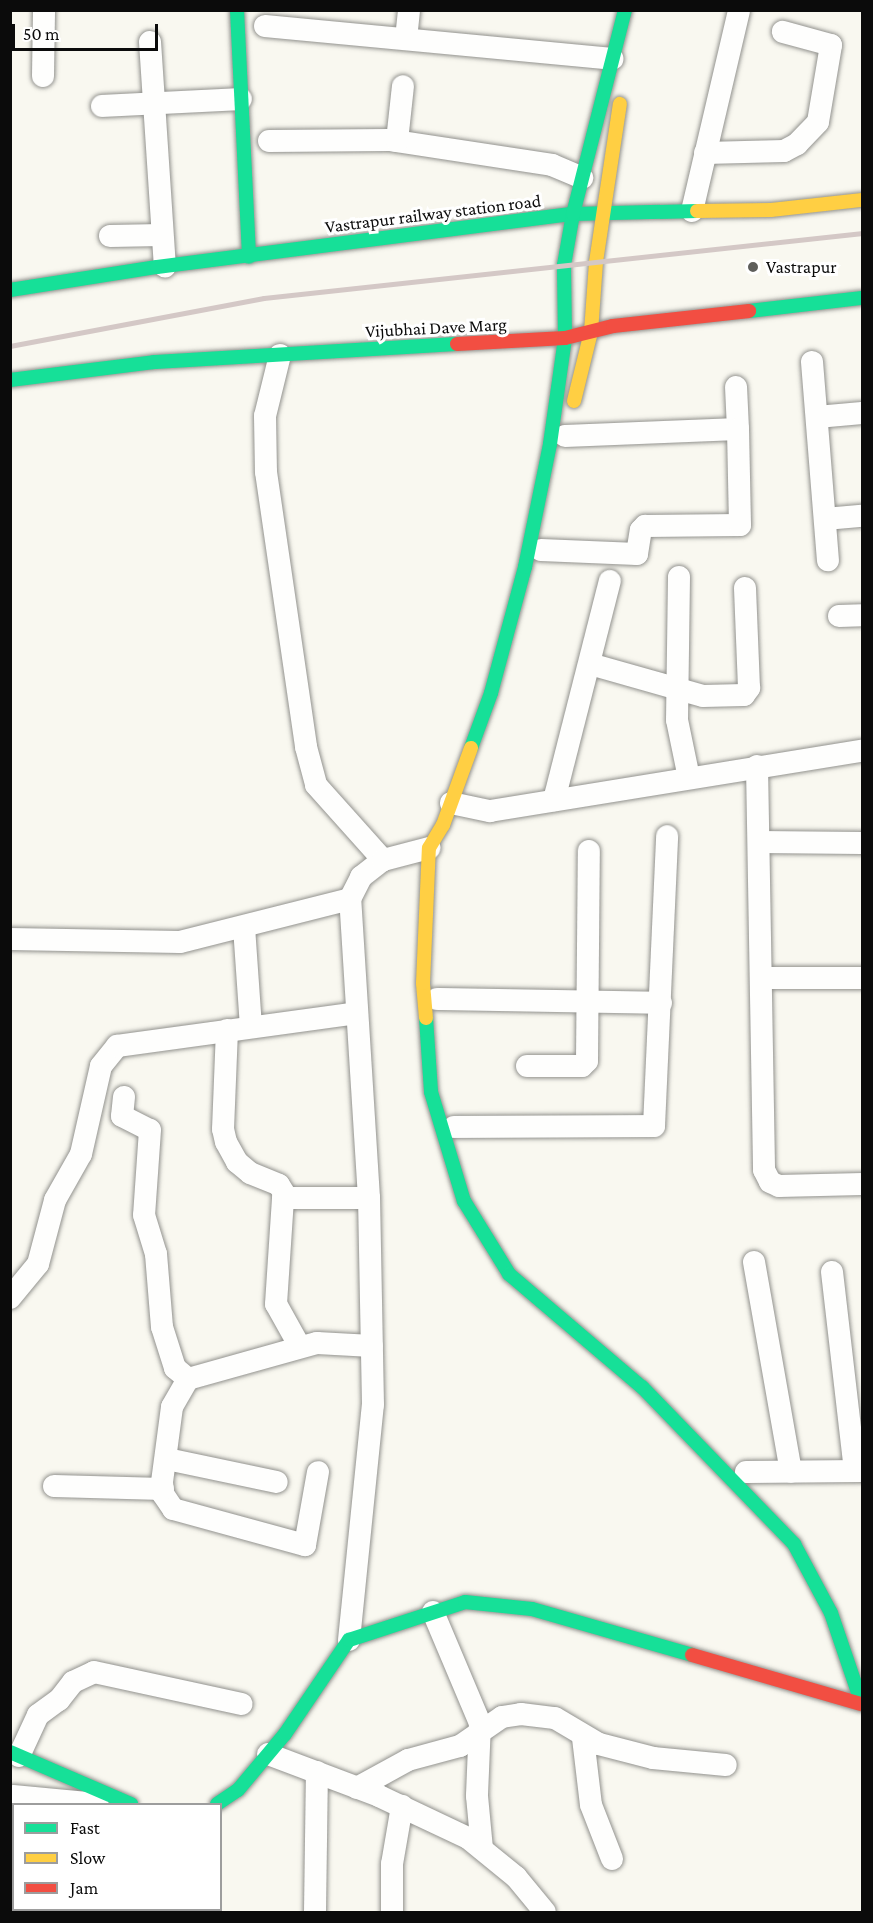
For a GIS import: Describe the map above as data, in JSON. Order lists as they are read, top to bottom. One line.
{"streets":{"main road":["Vastrapur railway station road","Vijubhai Dave Marg"]},"places":["Vastrapur"],"legend":["Fast","Slow","Jam"],"scale_bar":"50 m"}
